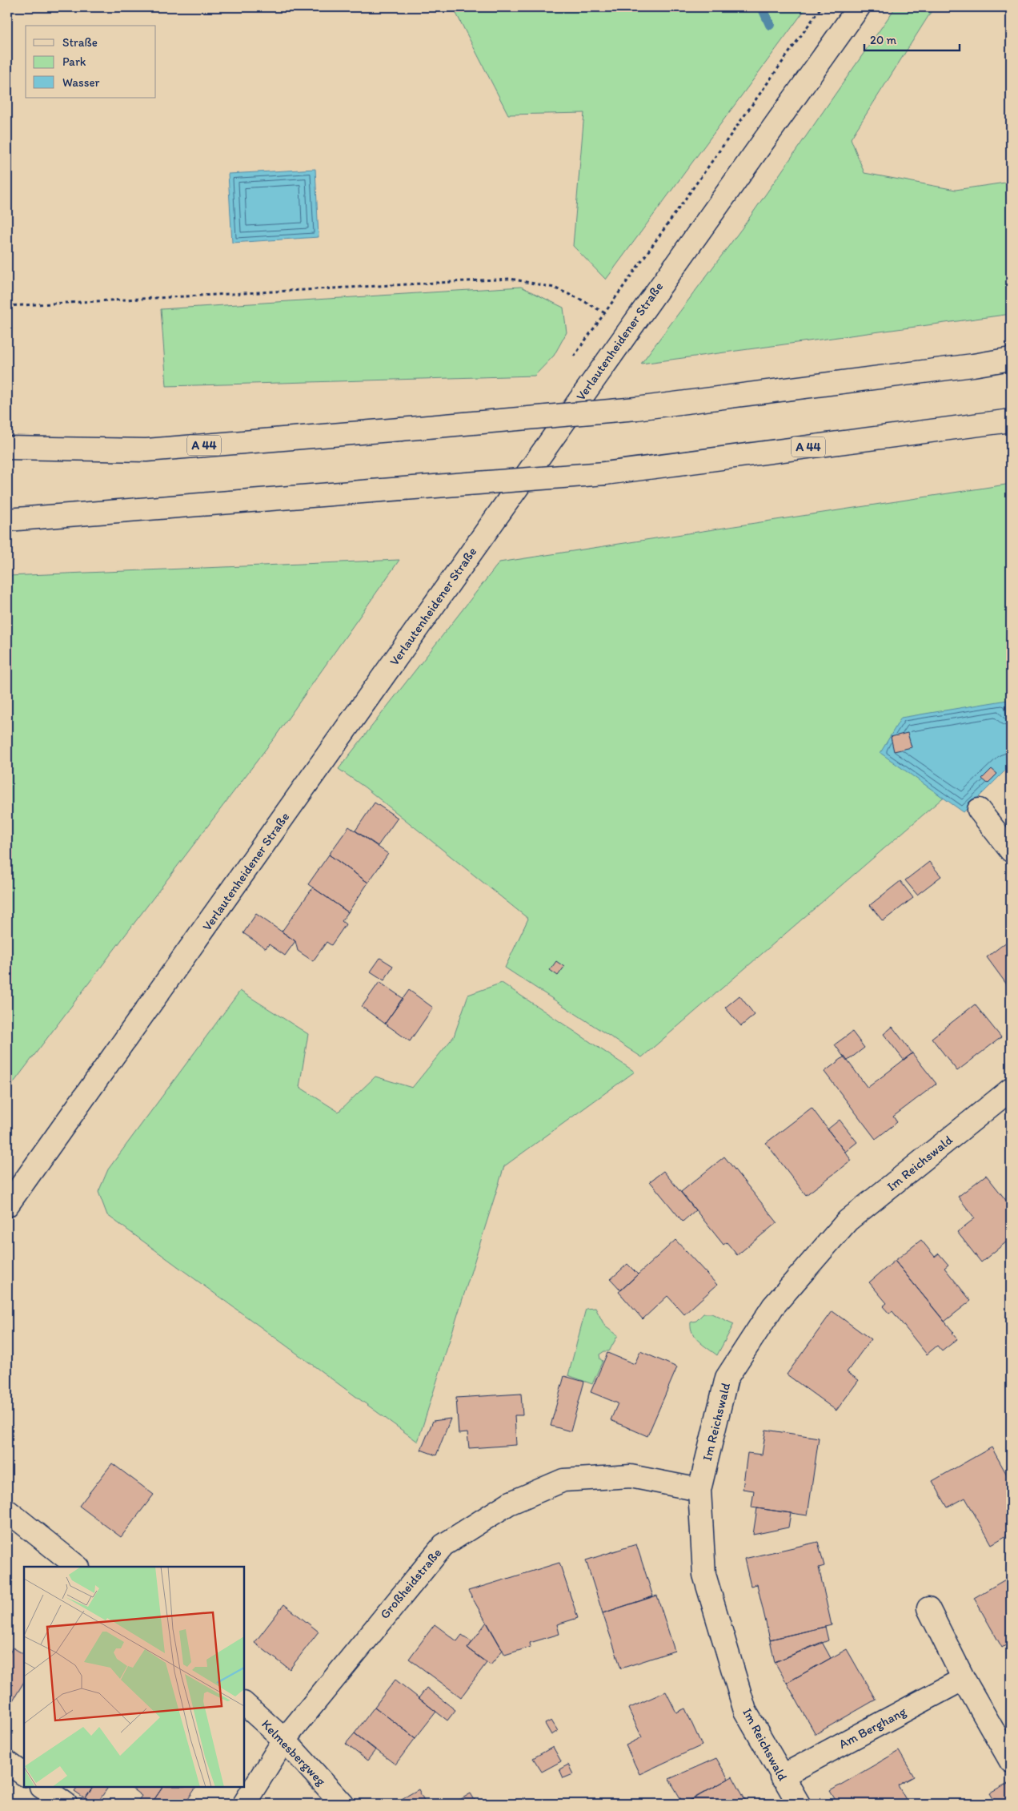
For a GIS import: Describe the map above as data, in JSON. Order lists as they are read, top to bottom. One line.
{"streets":{"main road":["Verlautenheidener Straße","A 44","Im Reichswald","Großheidstraße","Am Berghang","Kelmesbergweg"]},"crossings":[["Im Reichswald","Großheidstraße"],["Im Reichswald","Am Berghang"],["Großheidstraße","Kelmesbergweg"]],"legend":["Straße","Park","Wasser"],"scale_bar":"20 m"}
